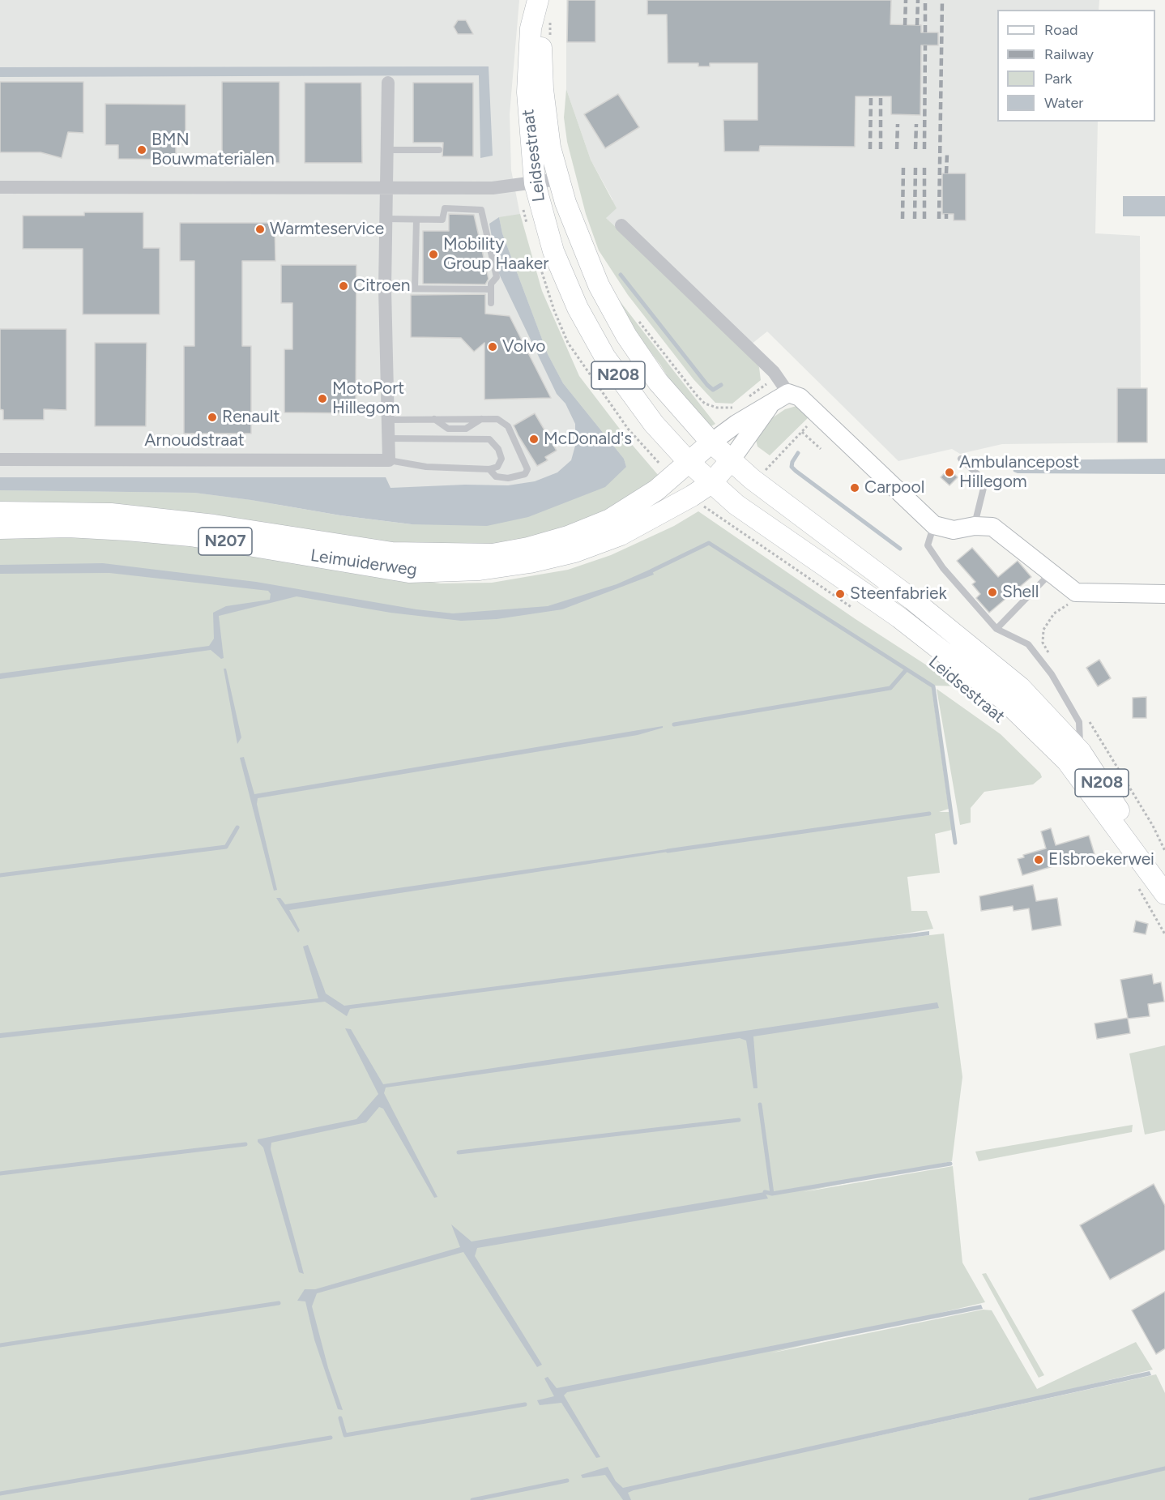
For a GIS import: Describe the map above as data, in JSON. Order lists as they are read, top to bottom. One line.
{"streets":{"main road":["Leidsestraat","N208","N207","Leimuiderweg"],"street":["Arnoudstraat"]},"crossings":[["Leidsestraat","N207"],["Leidsestraat","Leimuiderweg"],["N207","Leimuiderweg"]],"places":["BMN Bouwmaterialen","Warmteservice","Mobility Group Haaker","Citroen","Volvo","MotoPort Hillegom","Renault","McDonald's","Ambulancepost Hillegom","Carpool","Shell","Steenfabriek","Elsbroekerwei"],"legend":["Road","Railway","Park","Water"]}
